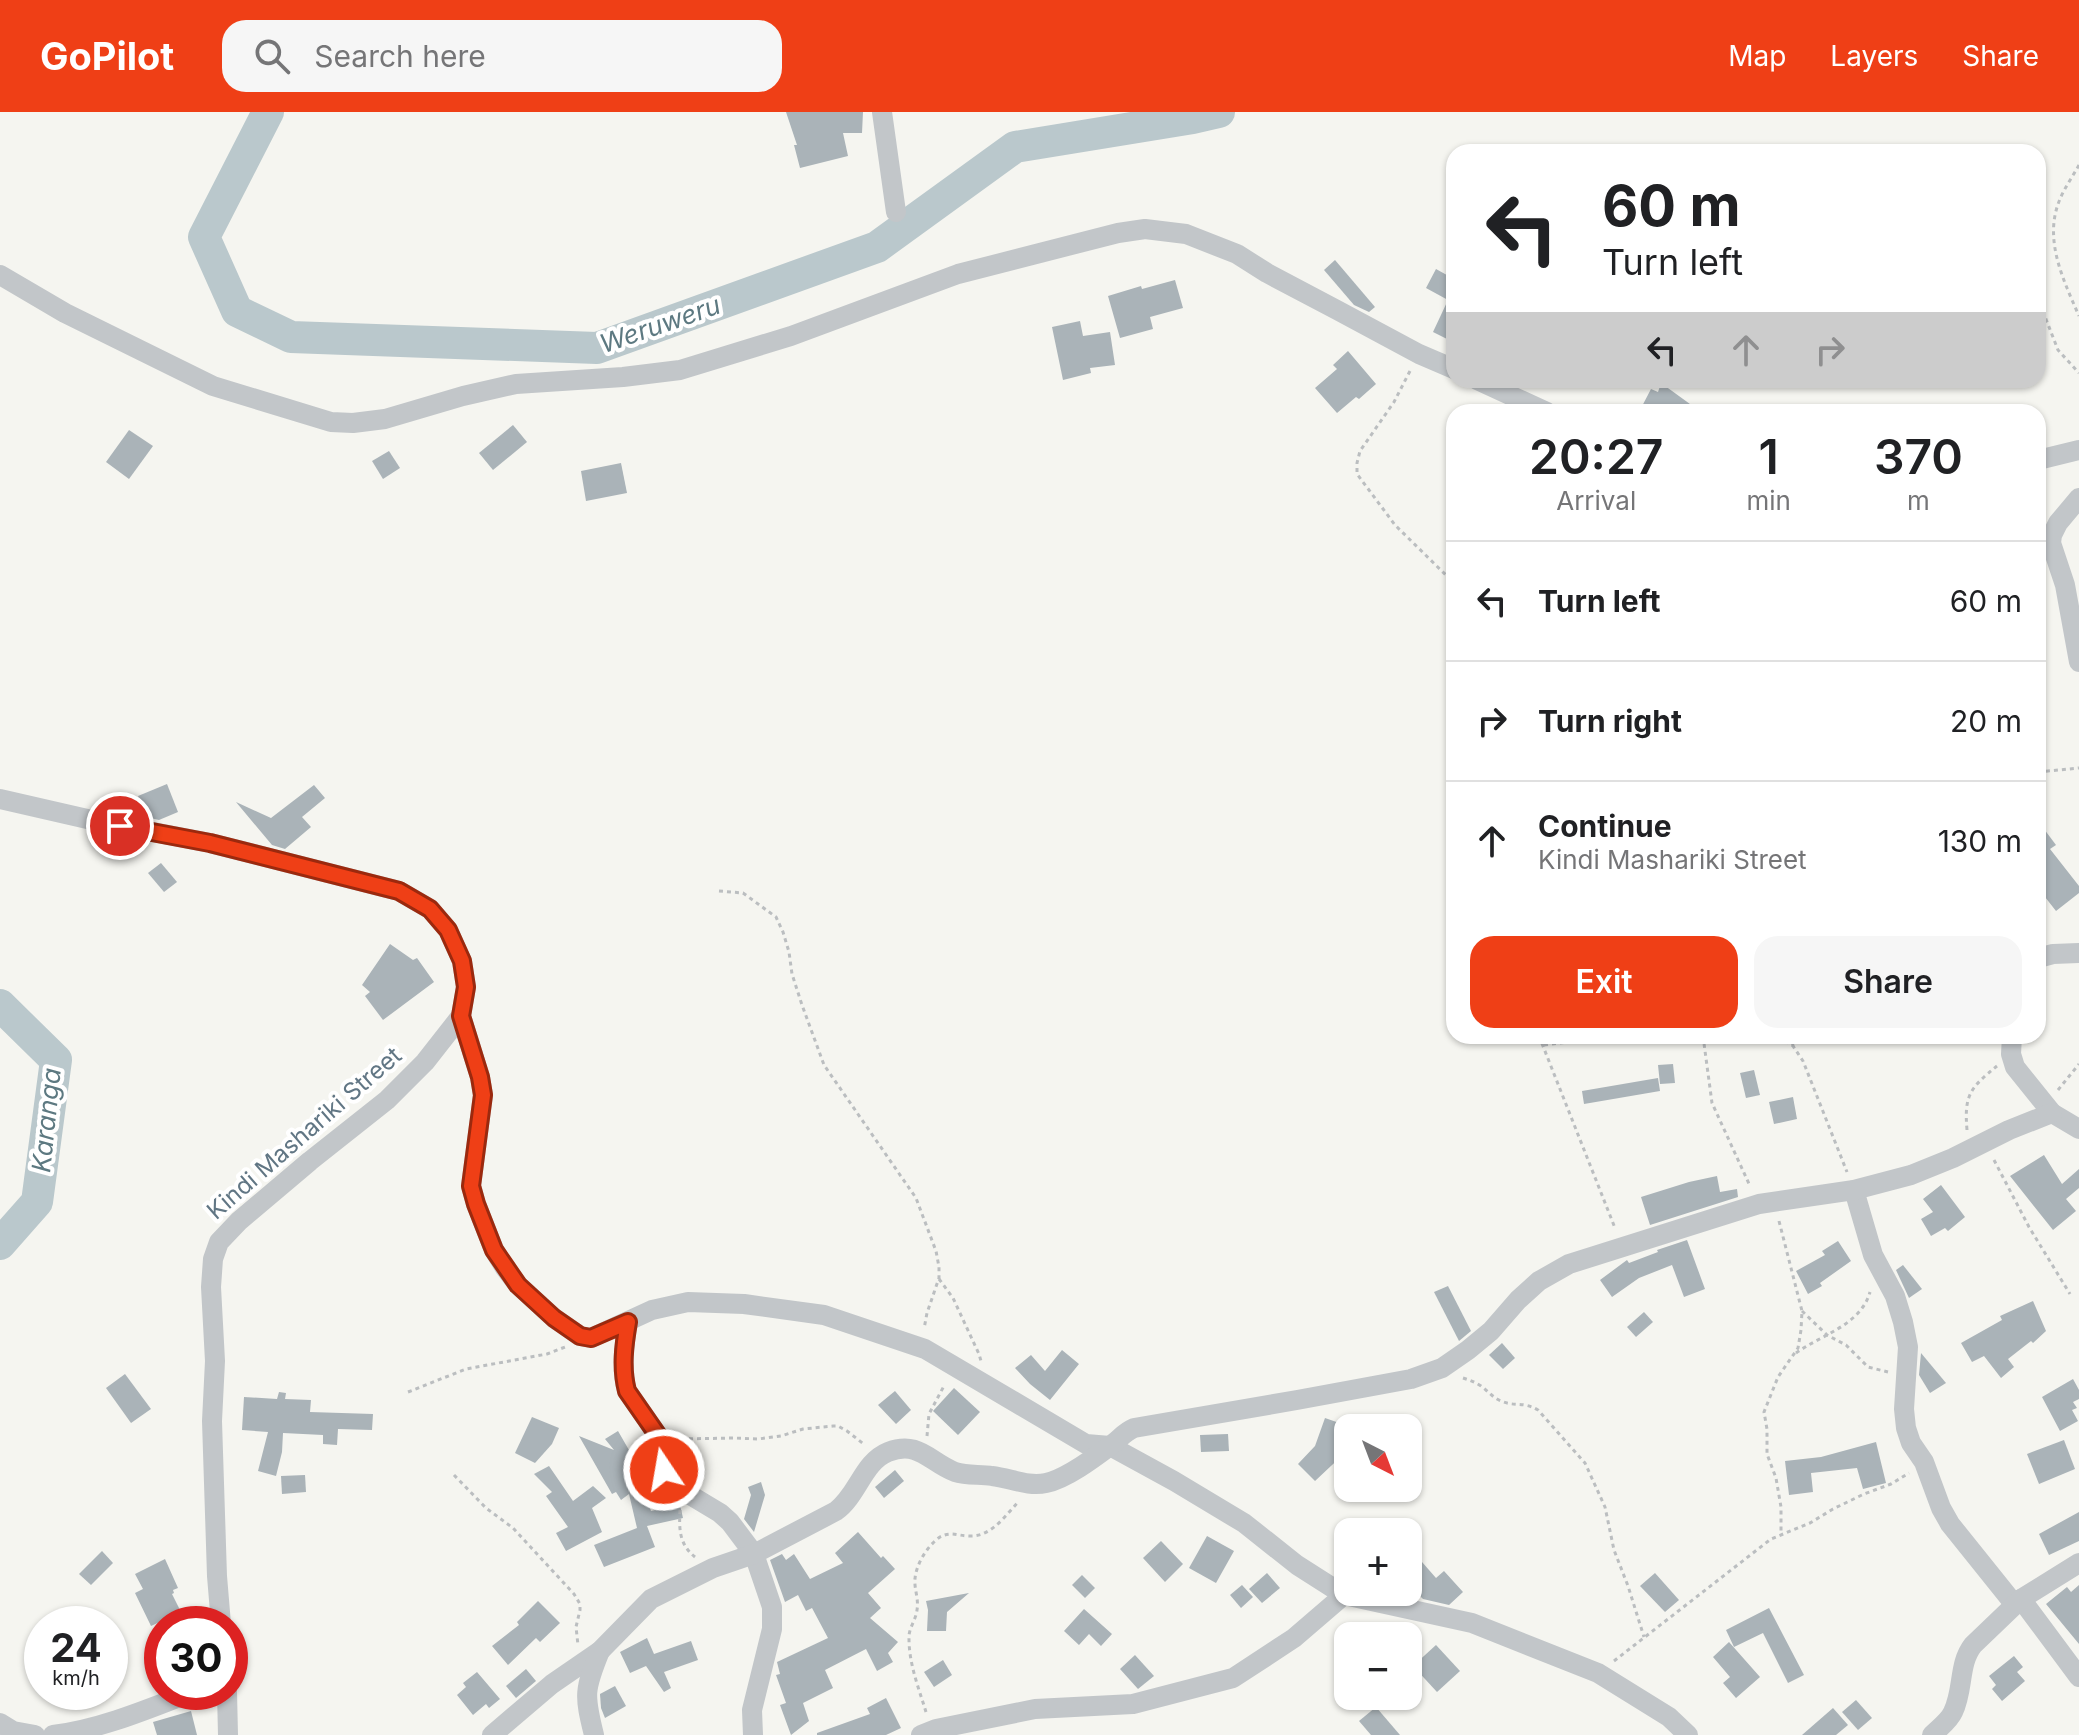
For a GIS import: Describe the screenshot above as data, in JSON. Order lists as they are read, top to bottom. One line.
{"streets":{"street":["Kindi Mashariki Street"]},"water":["Weruweru","Karanga"],"north":"bottom right","page":{"header":"GoPilot","search":"Search here","nav":["Map","Layers","Share"],"turn":["60 m","Turn left"],"eta":["20:27","Arrival","1","min","370","m"],"list":[{"name":"Turn left","value":"60 m"},{"name":"Turn right","value":"20 m"},{"name":"Continue","note":"Kindi Mashariki Street","value":"130 m"}],"buttons":["Exit","Share"],"map_buttons":["+","−"],"speed":"24 km/h","limit":"30"}}
